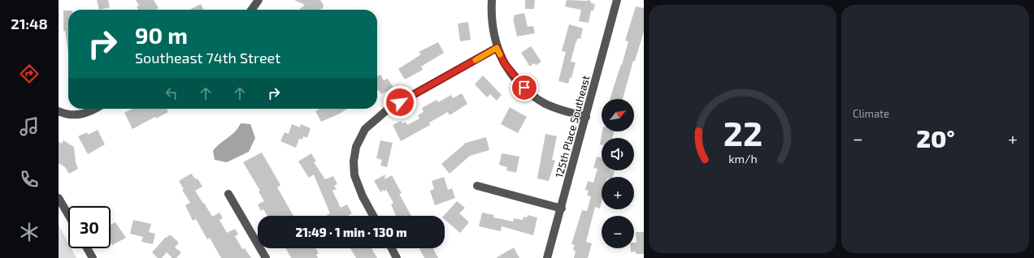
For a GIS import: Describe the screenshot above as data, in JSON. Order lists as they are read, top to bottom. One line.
{"streets":{"street":["125th Place Southeast"]},"north":"top right","page":{"tabs":"21:48","tile":"Climate","turn":["90 m","Southeast 74th Street"],"map_buttons":["+","−"],"heat":["−","20°","+"],"limit":"30","trip":"21:49 · 1 min · 130 m","gauge":["22","km/h"]}}
